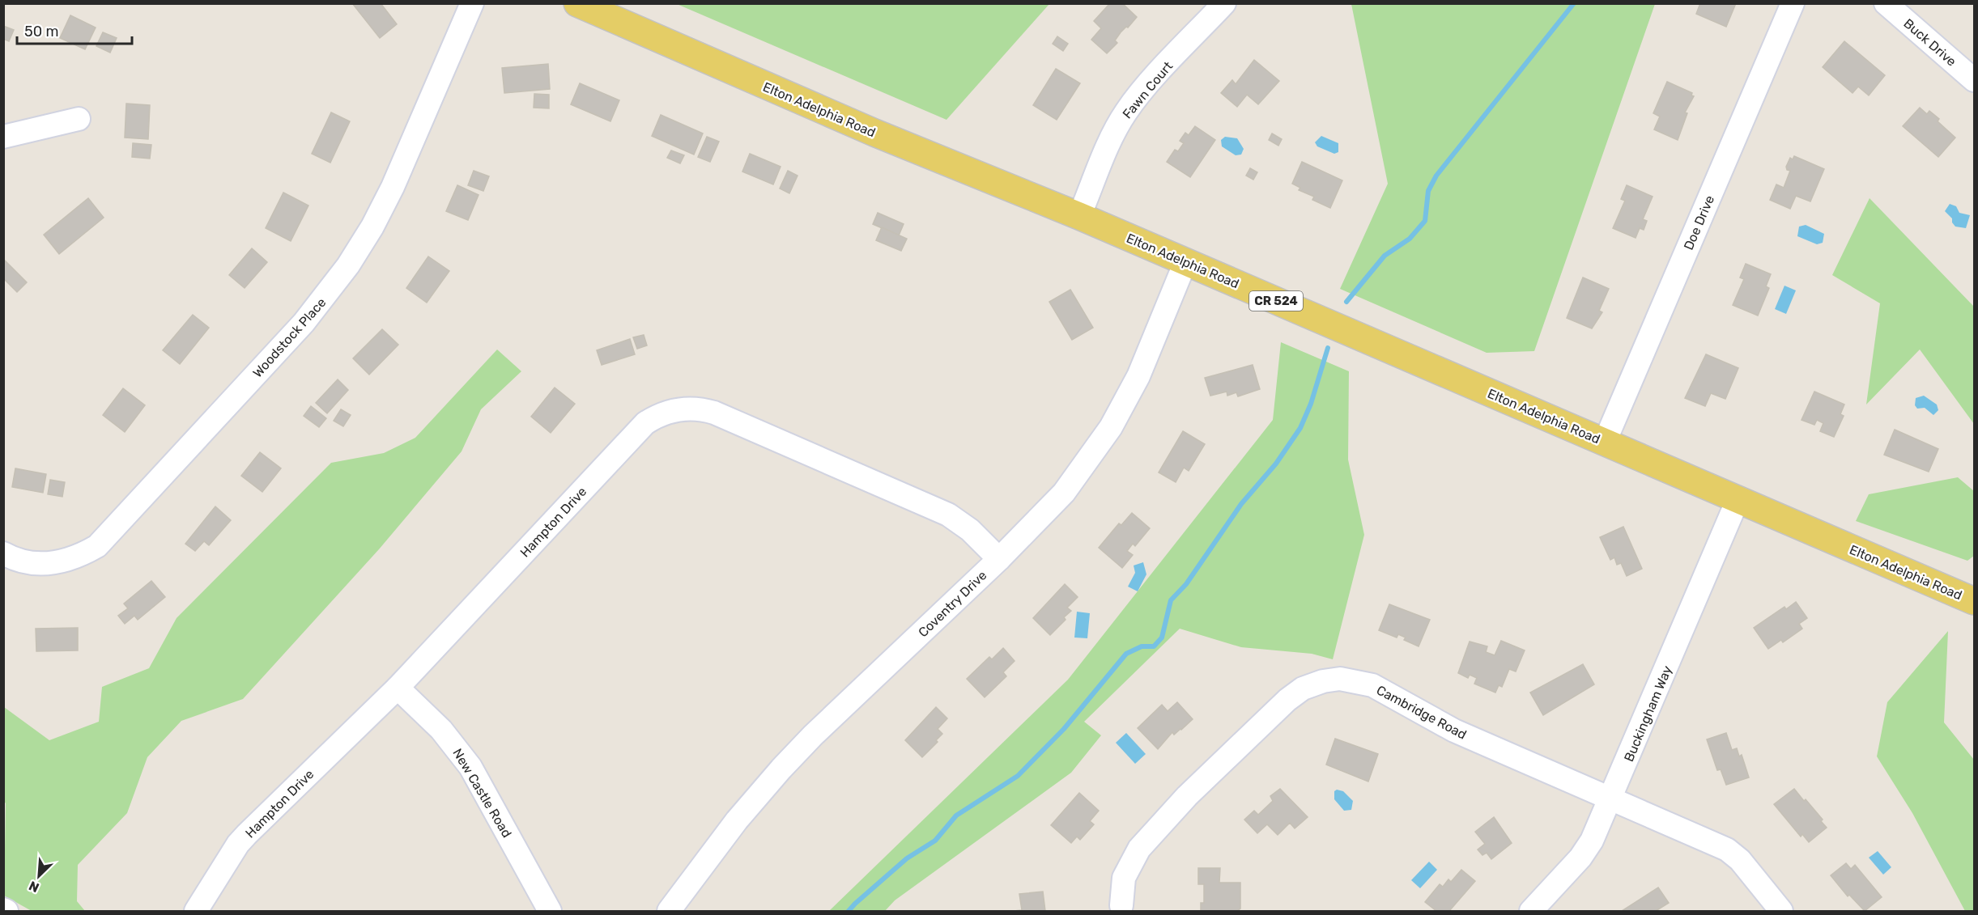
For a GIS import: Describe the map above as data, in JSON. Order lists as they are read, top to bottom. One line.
{"streets":{"main road":["Elton Adelphia Road","CR 524"],"street":["Buck Drive","Fawn Court","Doe Drive","Woodstock Place","Hampton Drive","Coventry Drive","Cambridge Road","Buckingham Way","New Castle Road"]},"crossings":[["Fawn Court","Elton Adelphia Road"],["Elton Adelphia Road","Doe Drive"],["Elton Adelphia Road","Coventry Drive"],["Elton Adelphia Road","Buckingham Way"],["Hampton Drive","Coventry Drive"],["Hampton Drive","New Castle Road"],["Cambridge Road","Buckingham Way"]],"scale_bar":"50 m","north":"bottom left"}
